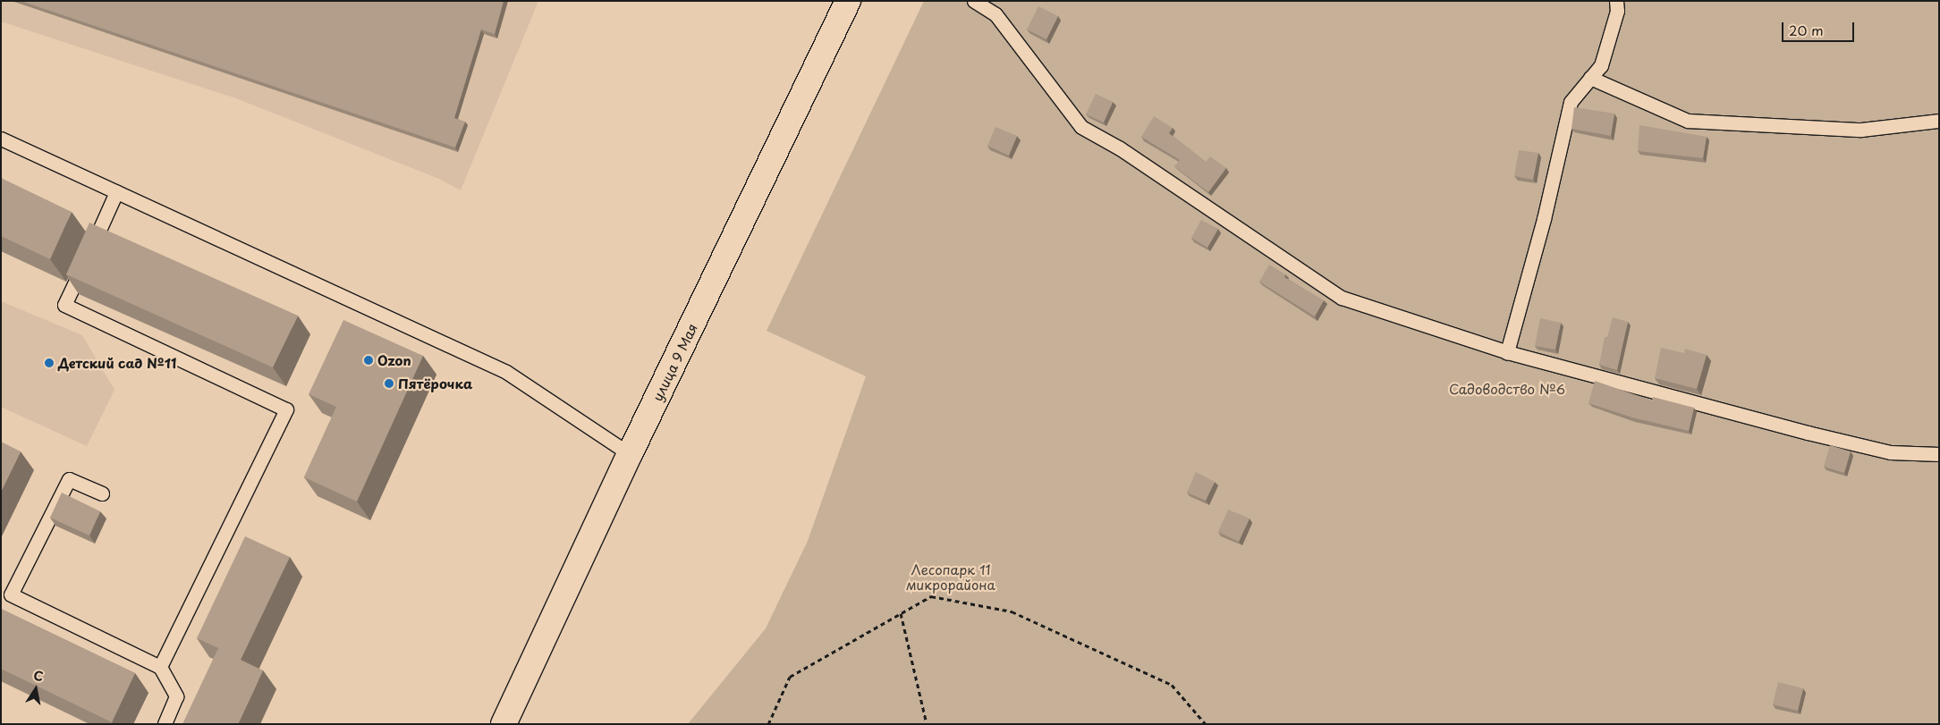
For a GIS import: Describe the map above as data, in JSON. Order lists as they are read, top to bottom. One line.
{"streets":{"main road":["улица 9 Мая"]},"parks":["Садоводство №6","Лесопарк 11 микрорайона"],"places":["Ozon","Детский сад №11","Пятёрочка"],"scale_bar":"20 m","north":"top"}
